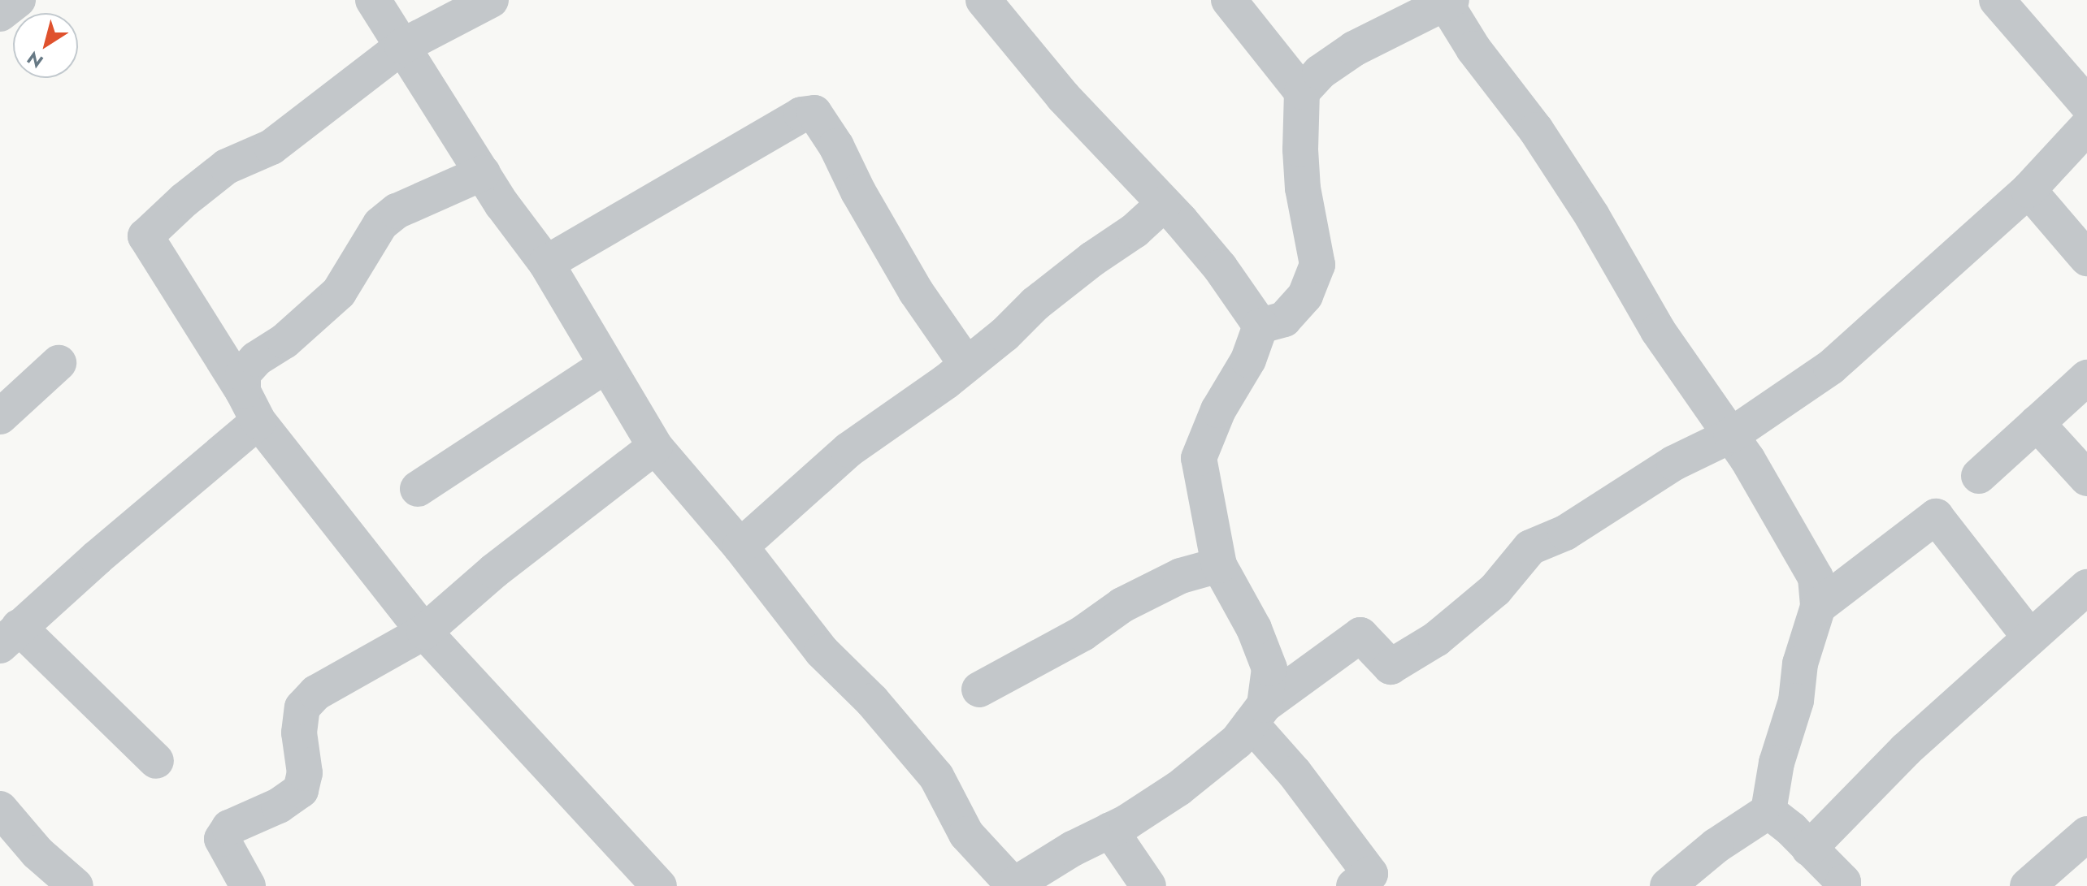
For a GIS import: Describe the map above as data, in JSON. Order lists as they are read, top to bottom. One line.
{"north":"bottom left"}
